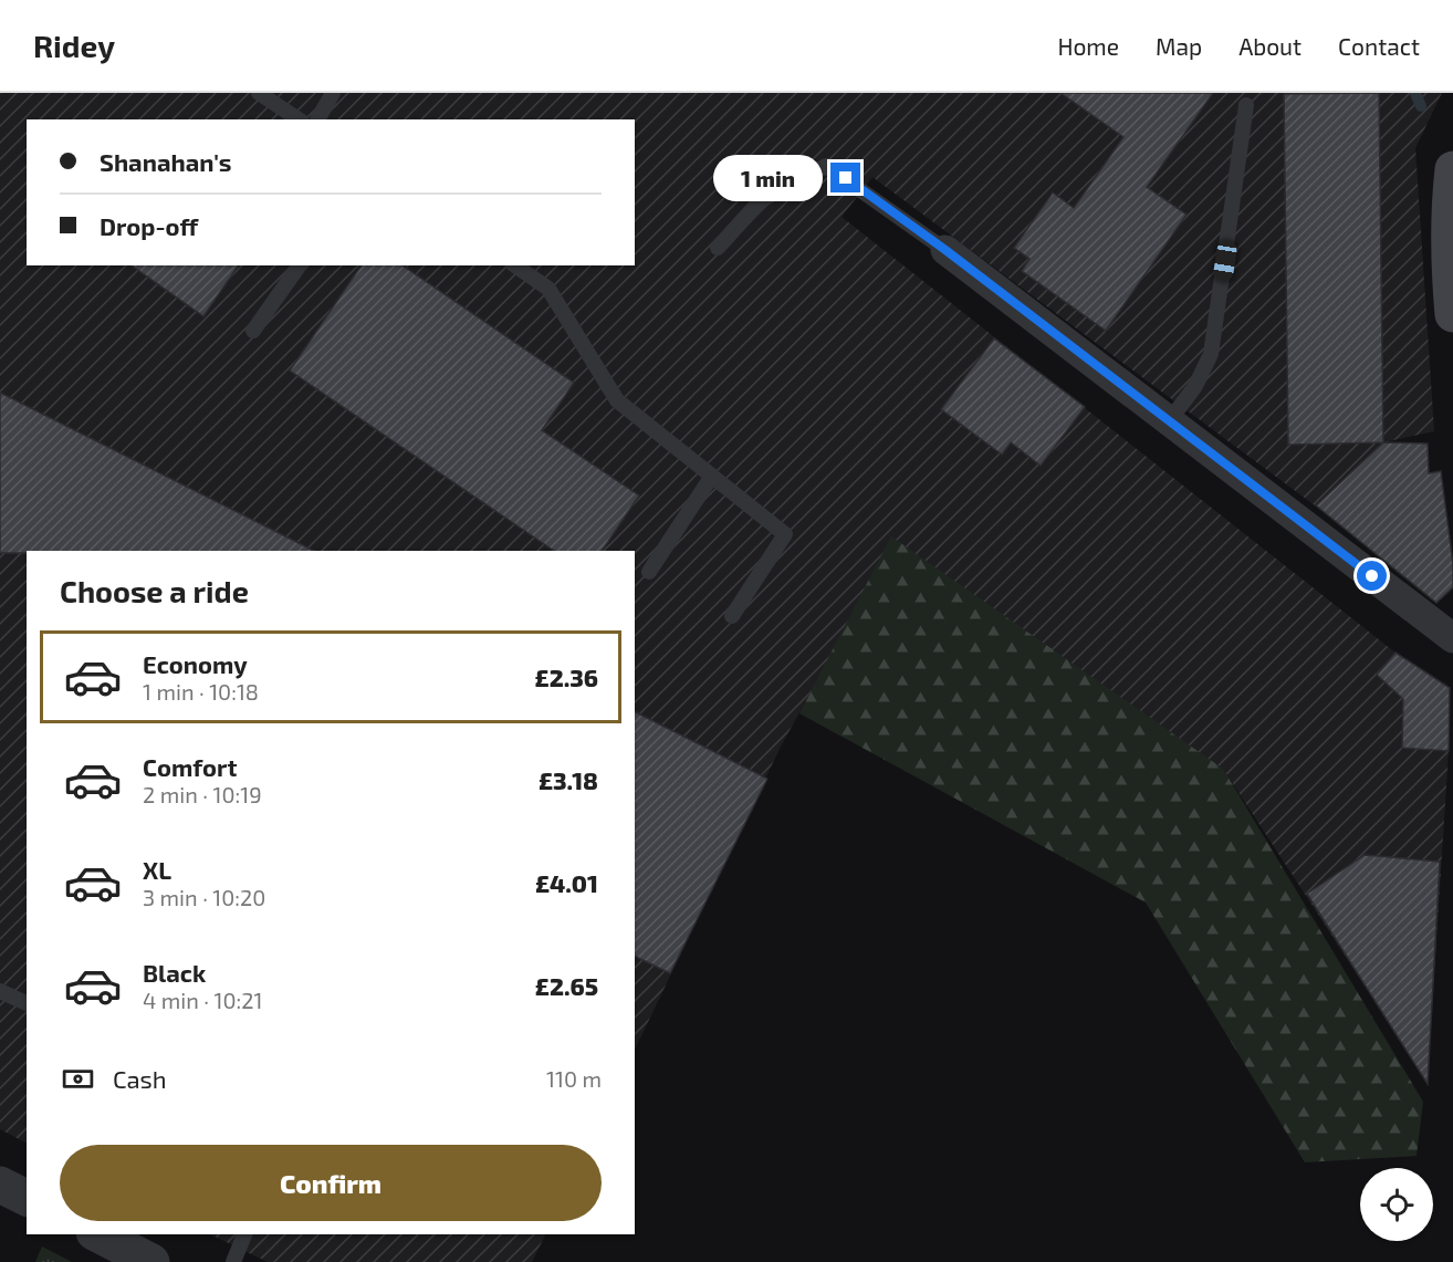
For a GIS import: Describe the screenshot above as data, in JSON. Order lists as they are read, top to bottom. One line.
{"page":{"header":"Ridey","nav":["Home","Map","About","Contact"],"banner":["Shanahan's","Drop-off"],"bubble":"1 min","heading":"Choose a ride","list":[{"name":"Economy","note":"1 min · 10:18","value":"£2.36"},{"name":"Comfort","note":"2 min · 10:19","value":"£3.18"},{"name":"XL","note":"3 min · 10:20","value":"£4.01"},{"name":"Black","note":"4 min · 10:21","value":"£2.65"}],"pay":["Cash","110 m"],"buttons":"Confirm"}}
